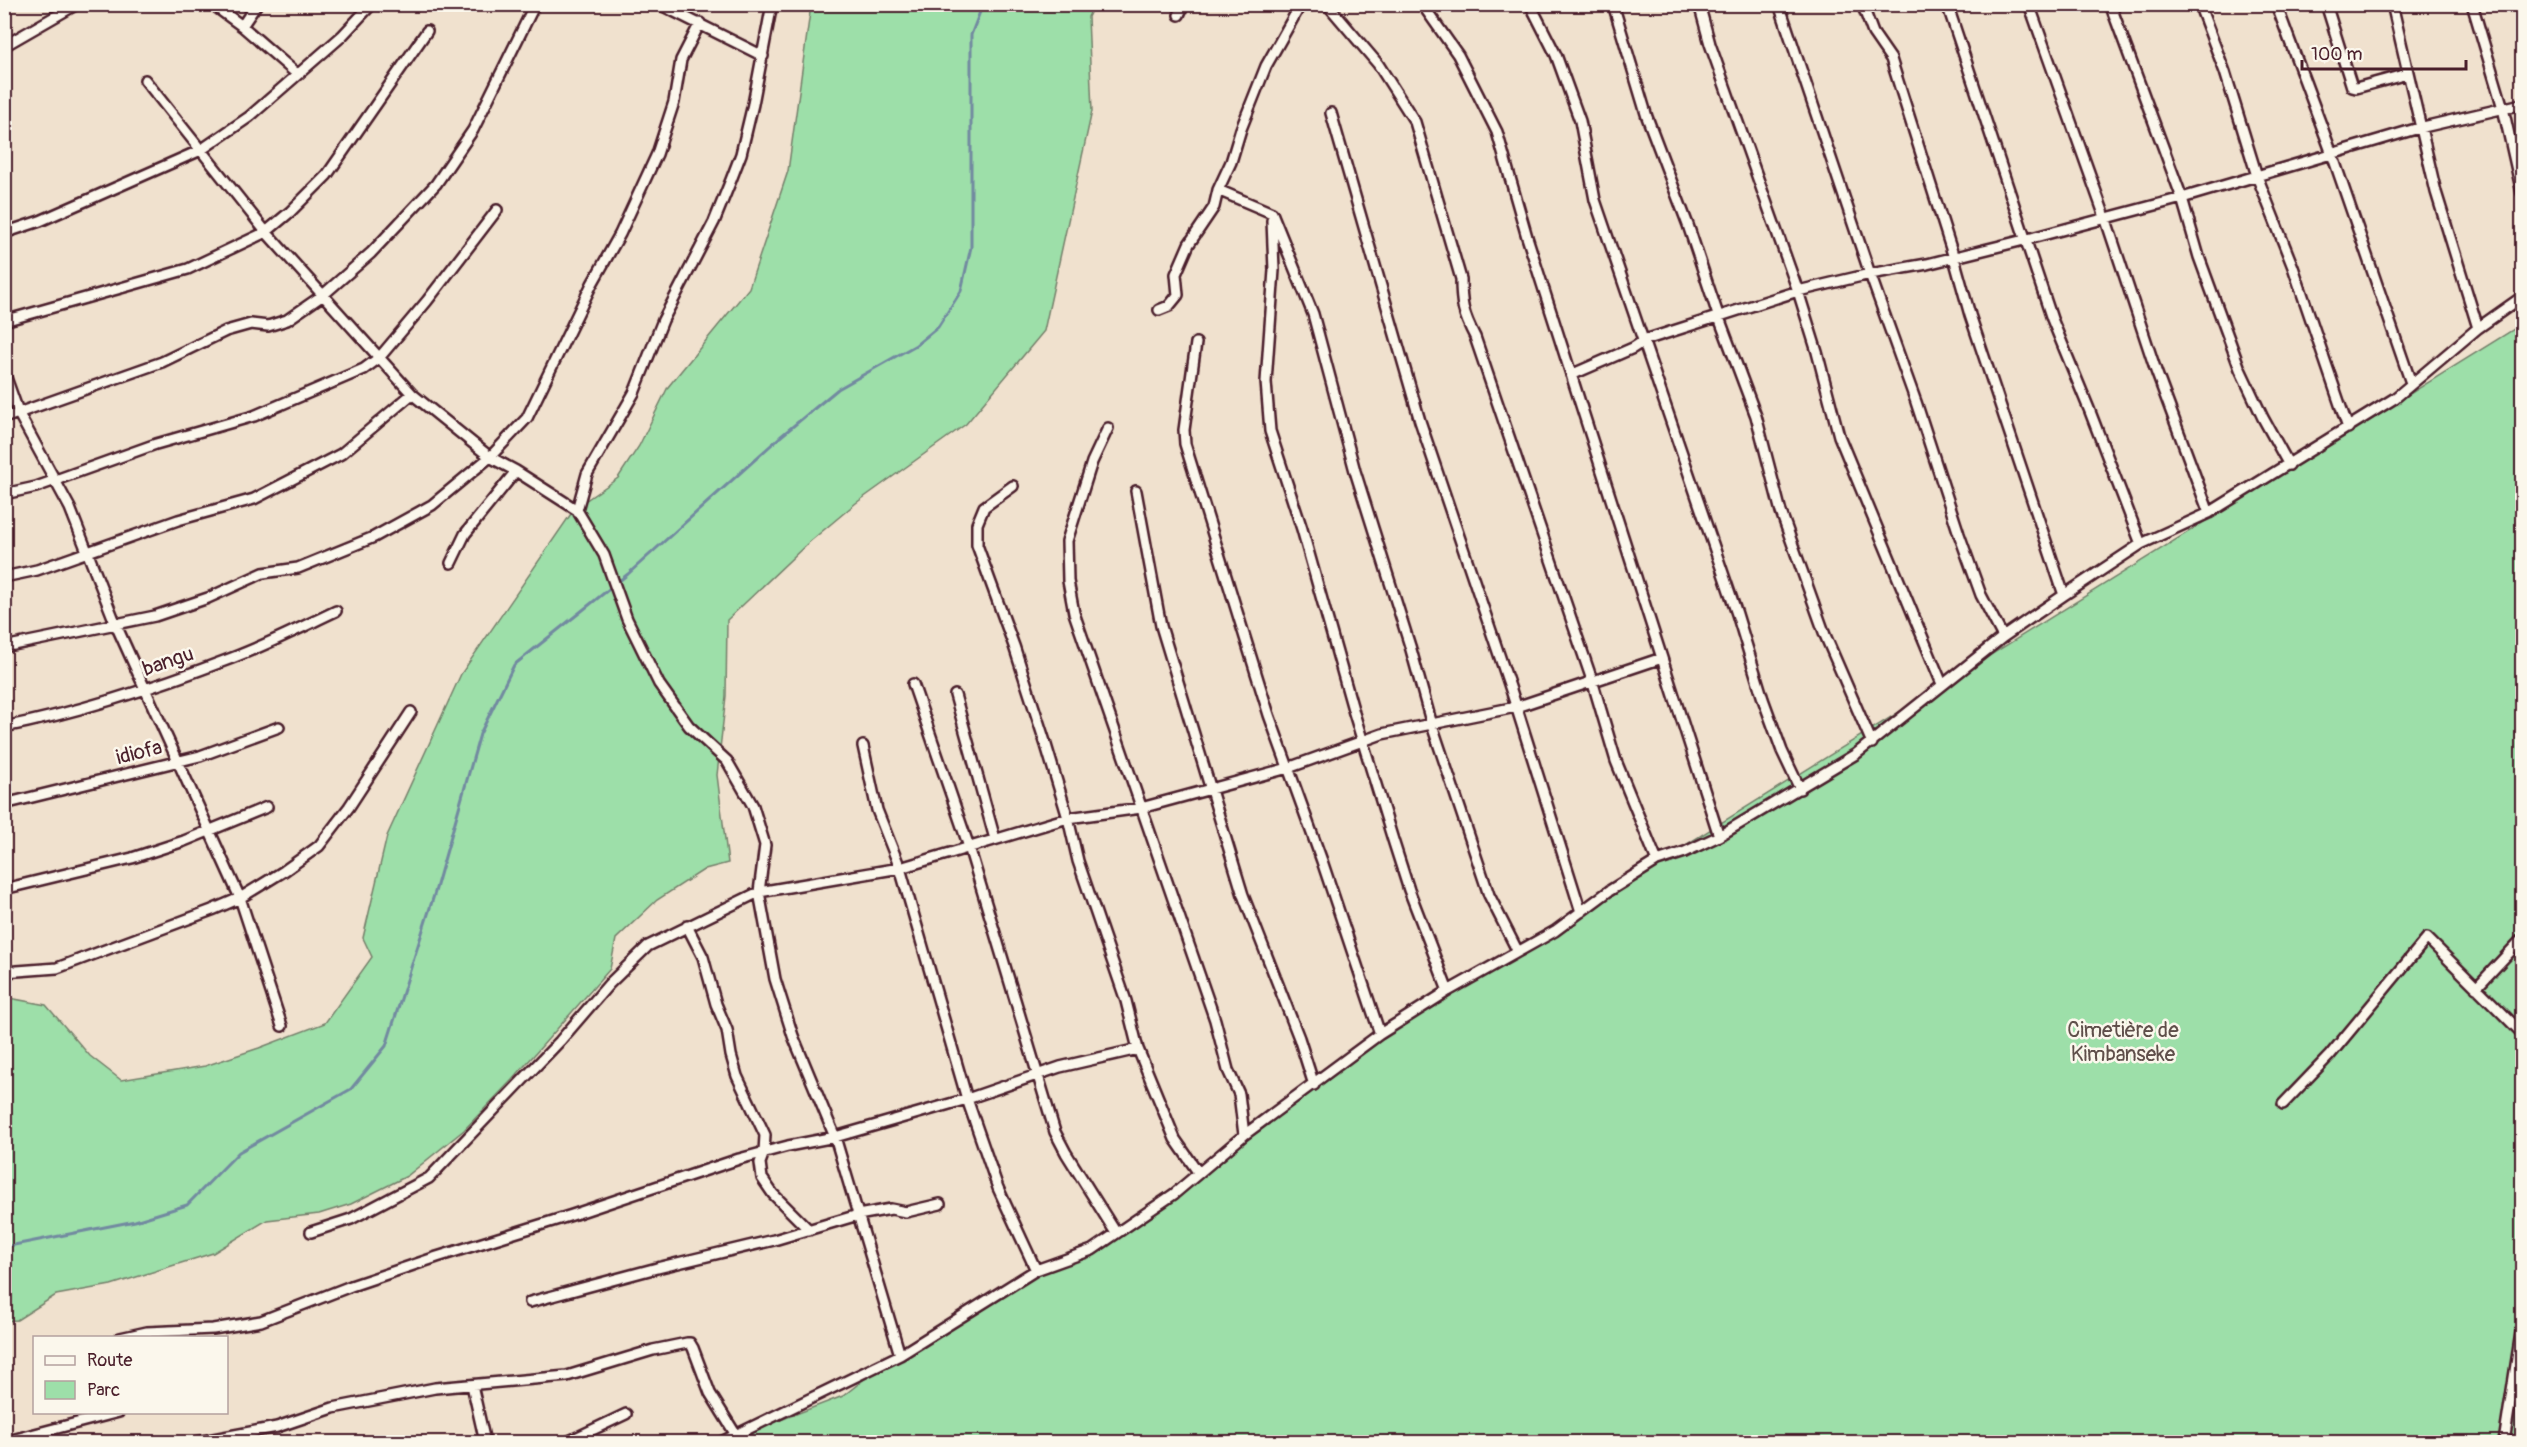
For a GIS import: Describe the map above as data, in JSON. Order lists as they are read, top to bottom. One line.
{"streets":{"street":["bangu","idiofa"]},"parks":["Cimetière de Kimbanseke"],"legend":["Route","Parc"],"scale_bar":"100 m"}
